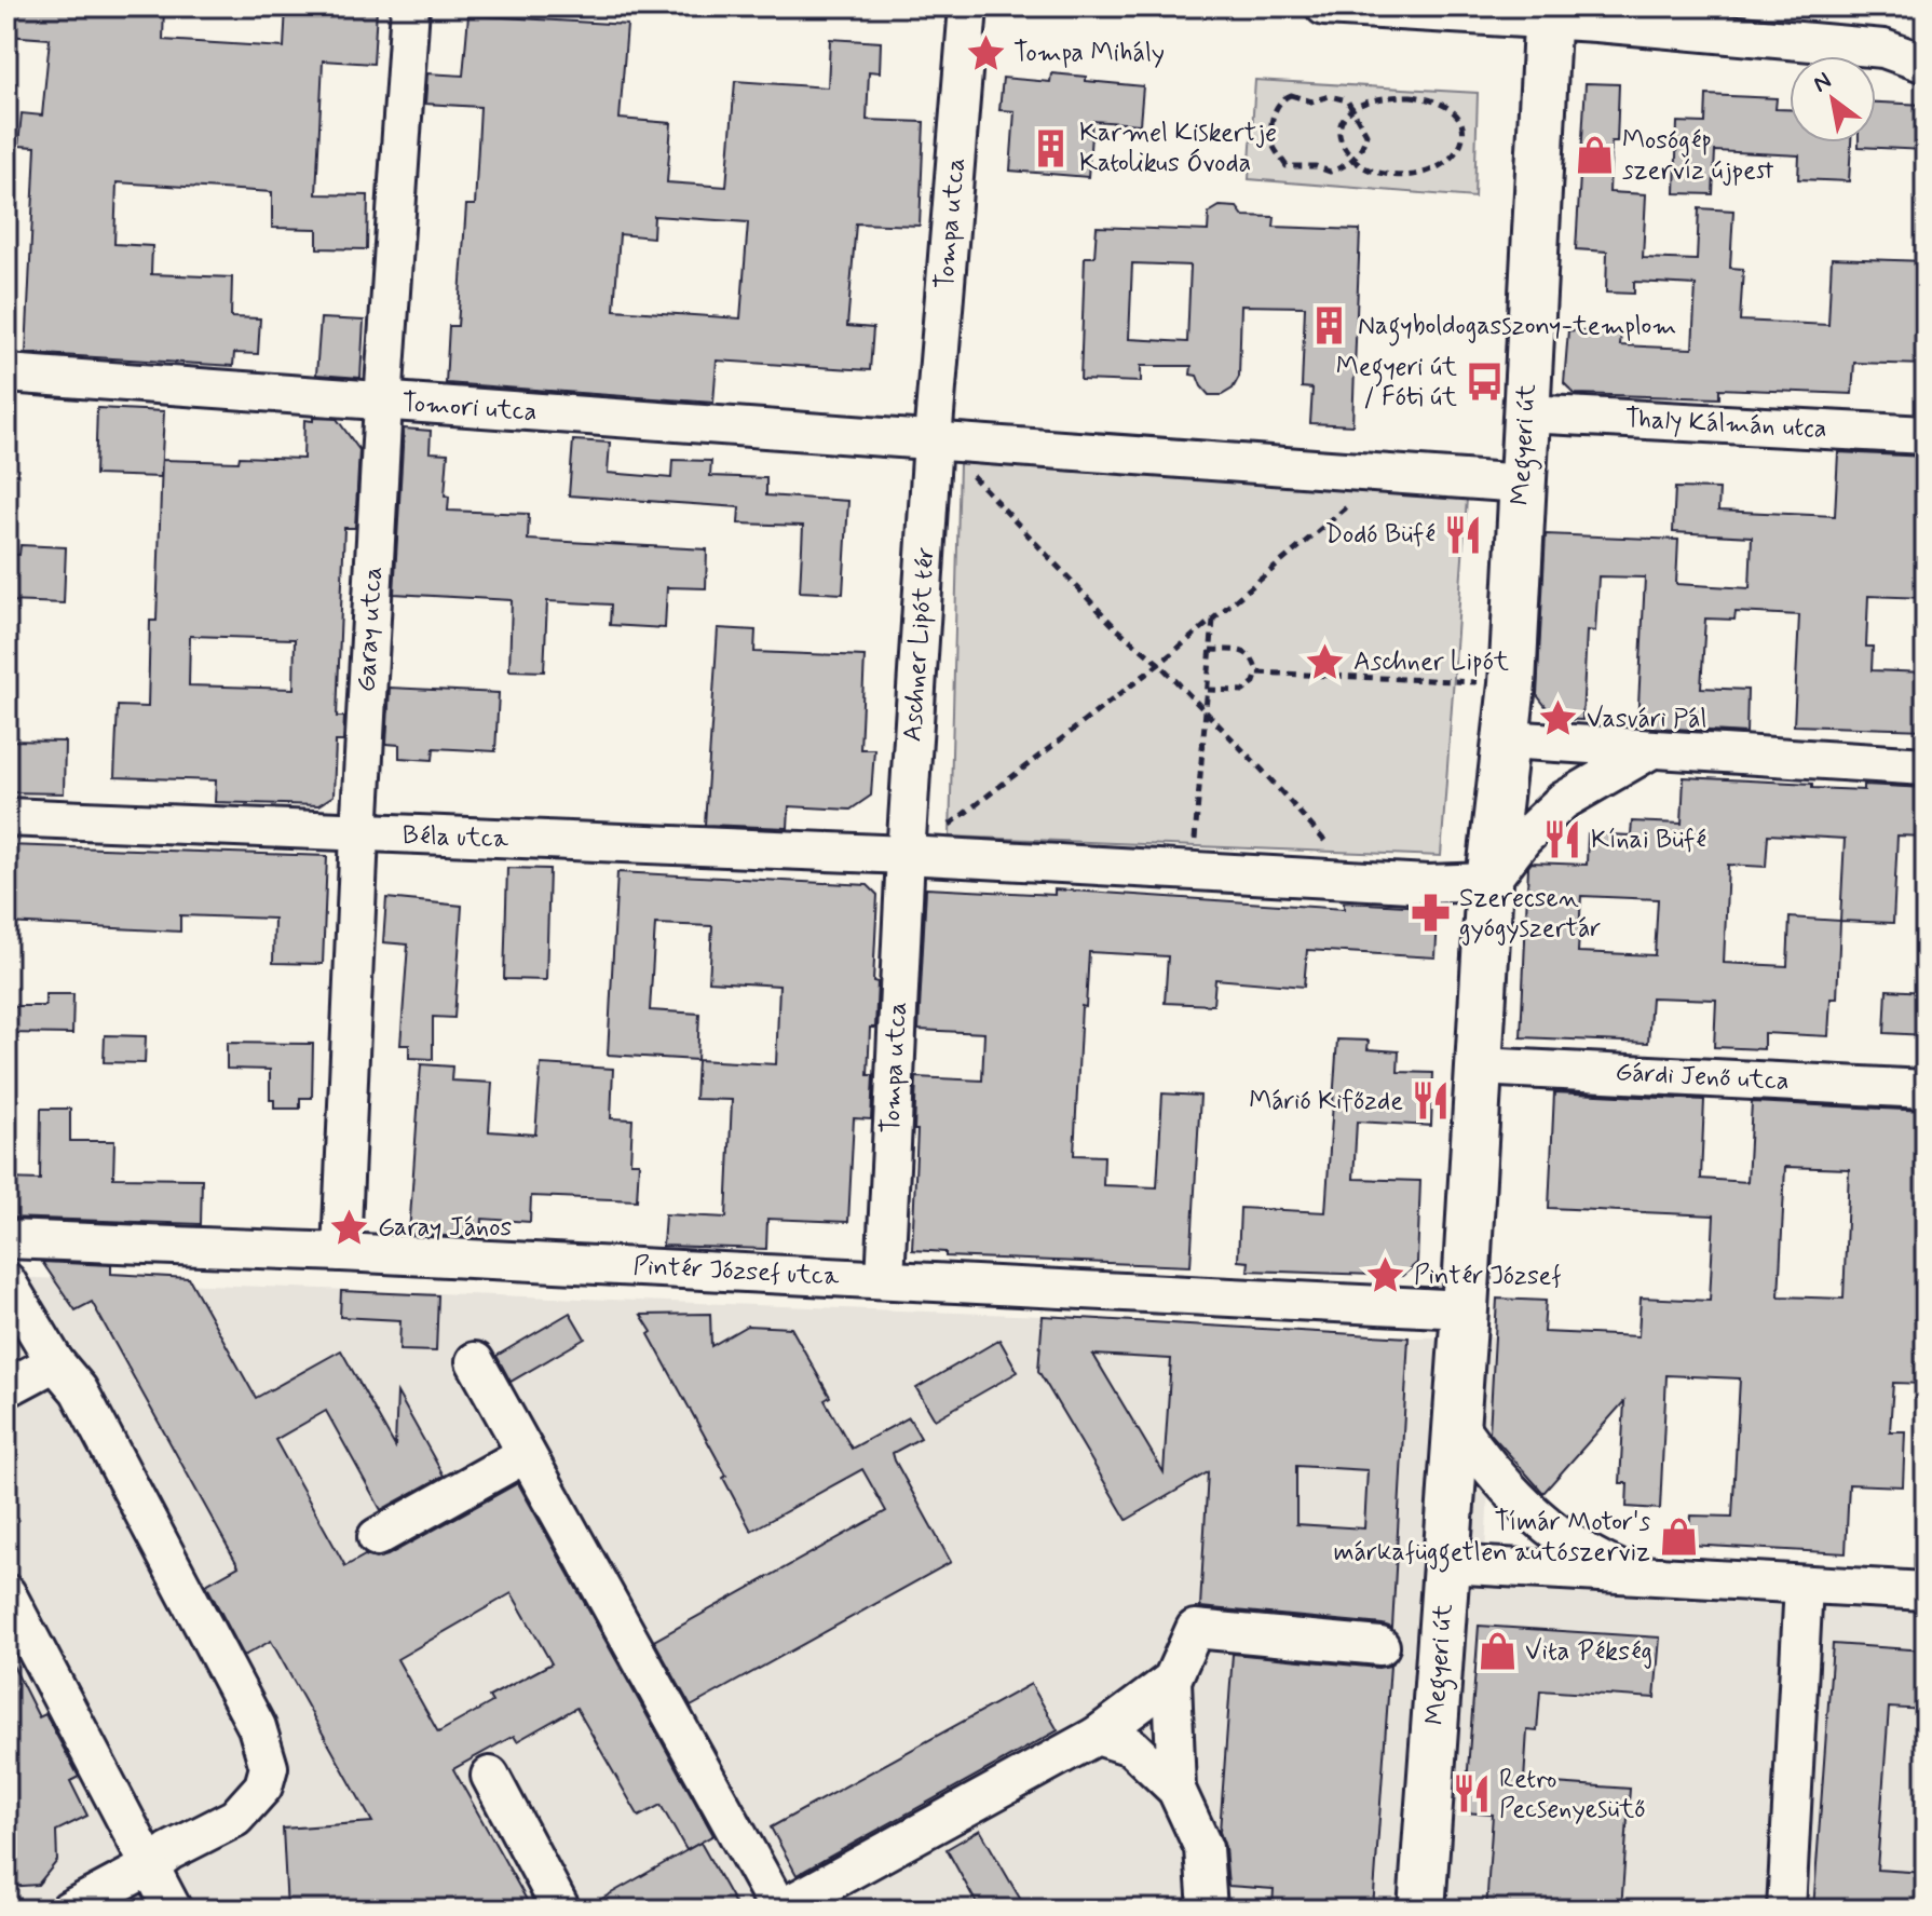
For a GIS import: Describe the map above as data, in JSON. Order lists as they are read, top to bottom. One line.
{"streets":{"main road":["Megyeri út"],"street":["Tompa utca","Tomori utca","Thaly Kálmán utca","Garay utca","Aschner Lipót tér","Béla utca","Gárdi Jenő utca","Pintér József utca"]},"crossings":[["Tompa utca","Tomori utca"],["Tompa utca","Aschner Lipót tér"],["Tompa utca","Béla utca"],["Tompa utca","Pintér József utca"],["Tomori utca","Garay utca"],["Tomori utca","Aschner Lipót tér"],["Thaly Kálmán utca","Megyeri út"],["Megyeri út","Gárdi Jenő utca"],["Megyeri út","Pintér József utca"],["Garay utca","Béla utca"],["Garay utca","Pintér József utca"],["Aschner Lipót tér","Béla utca"]],"places":{"place":["Tompa Mihály","Aschner Lipót","Vasvári Pál","Garay János","Pintér József"],"building":["Karmel Kiskertje Katolikus Óvoda","Nagyboldogasszony-templom"],"shop":["Mosógép szervíz újpest","Tímár Motor's márkafüggetlen autószerviz","Vita Pékség"],"bus stop":["Megyeri út / Fóti út"],"restaurant":["Dodó Büfé","Kínai Büfé","Márió Kifőzde","Retro Pecsenyesütő"],"pharmacy":["Szerecsen gyógyszertár"]},"north":"top left"}
